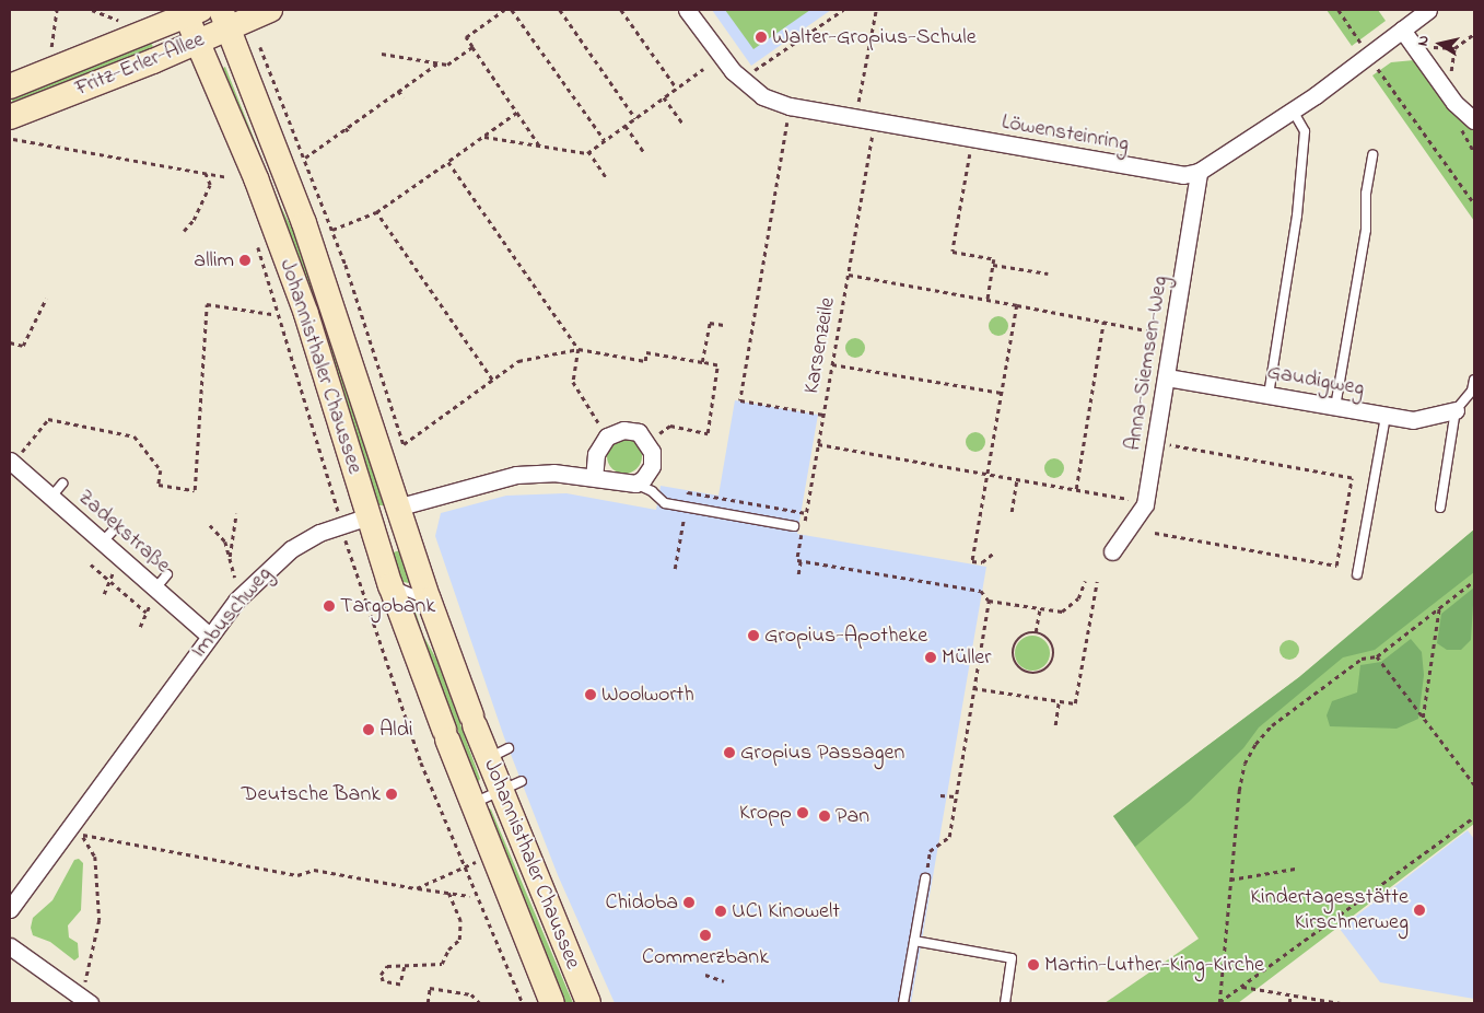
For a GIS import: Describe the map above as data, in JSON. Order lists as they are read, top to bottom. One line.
{"streets":{"main road":["Fritz-Erler-Allee","Johannisthaler Chaussee","Imbuschweg"],"street":["Löwensteinring","Anna-Siemsen-Weg","Gaudigweg","Zadekstraße"],"path":["Karsenzeile"]},"crossings":[["Fritz-Erler-Allee","Johannisthaler Chaussee"],["Löwensteinring","Anna-Siemsen-Weg"],["Anna-Siemsen-Weg","Gaudigweg"],["Johannisthaler Chaussee","Imbuschweg"],["Zadekstraße","Imbuschweg"]],"places":["Walter-Gropius-Schule","allim","Targobank","Gropius-Apotheke","Müller","Woolworth","Aldi","Gropius Passagen","Deutsche Bank","Kropp","Pan","Chidoba","Kindertagesstätte Kirschnerweg","UCI Kinowelt","Commerzbank","Martin-Luther-King-Kirche"],"north":"left"}
